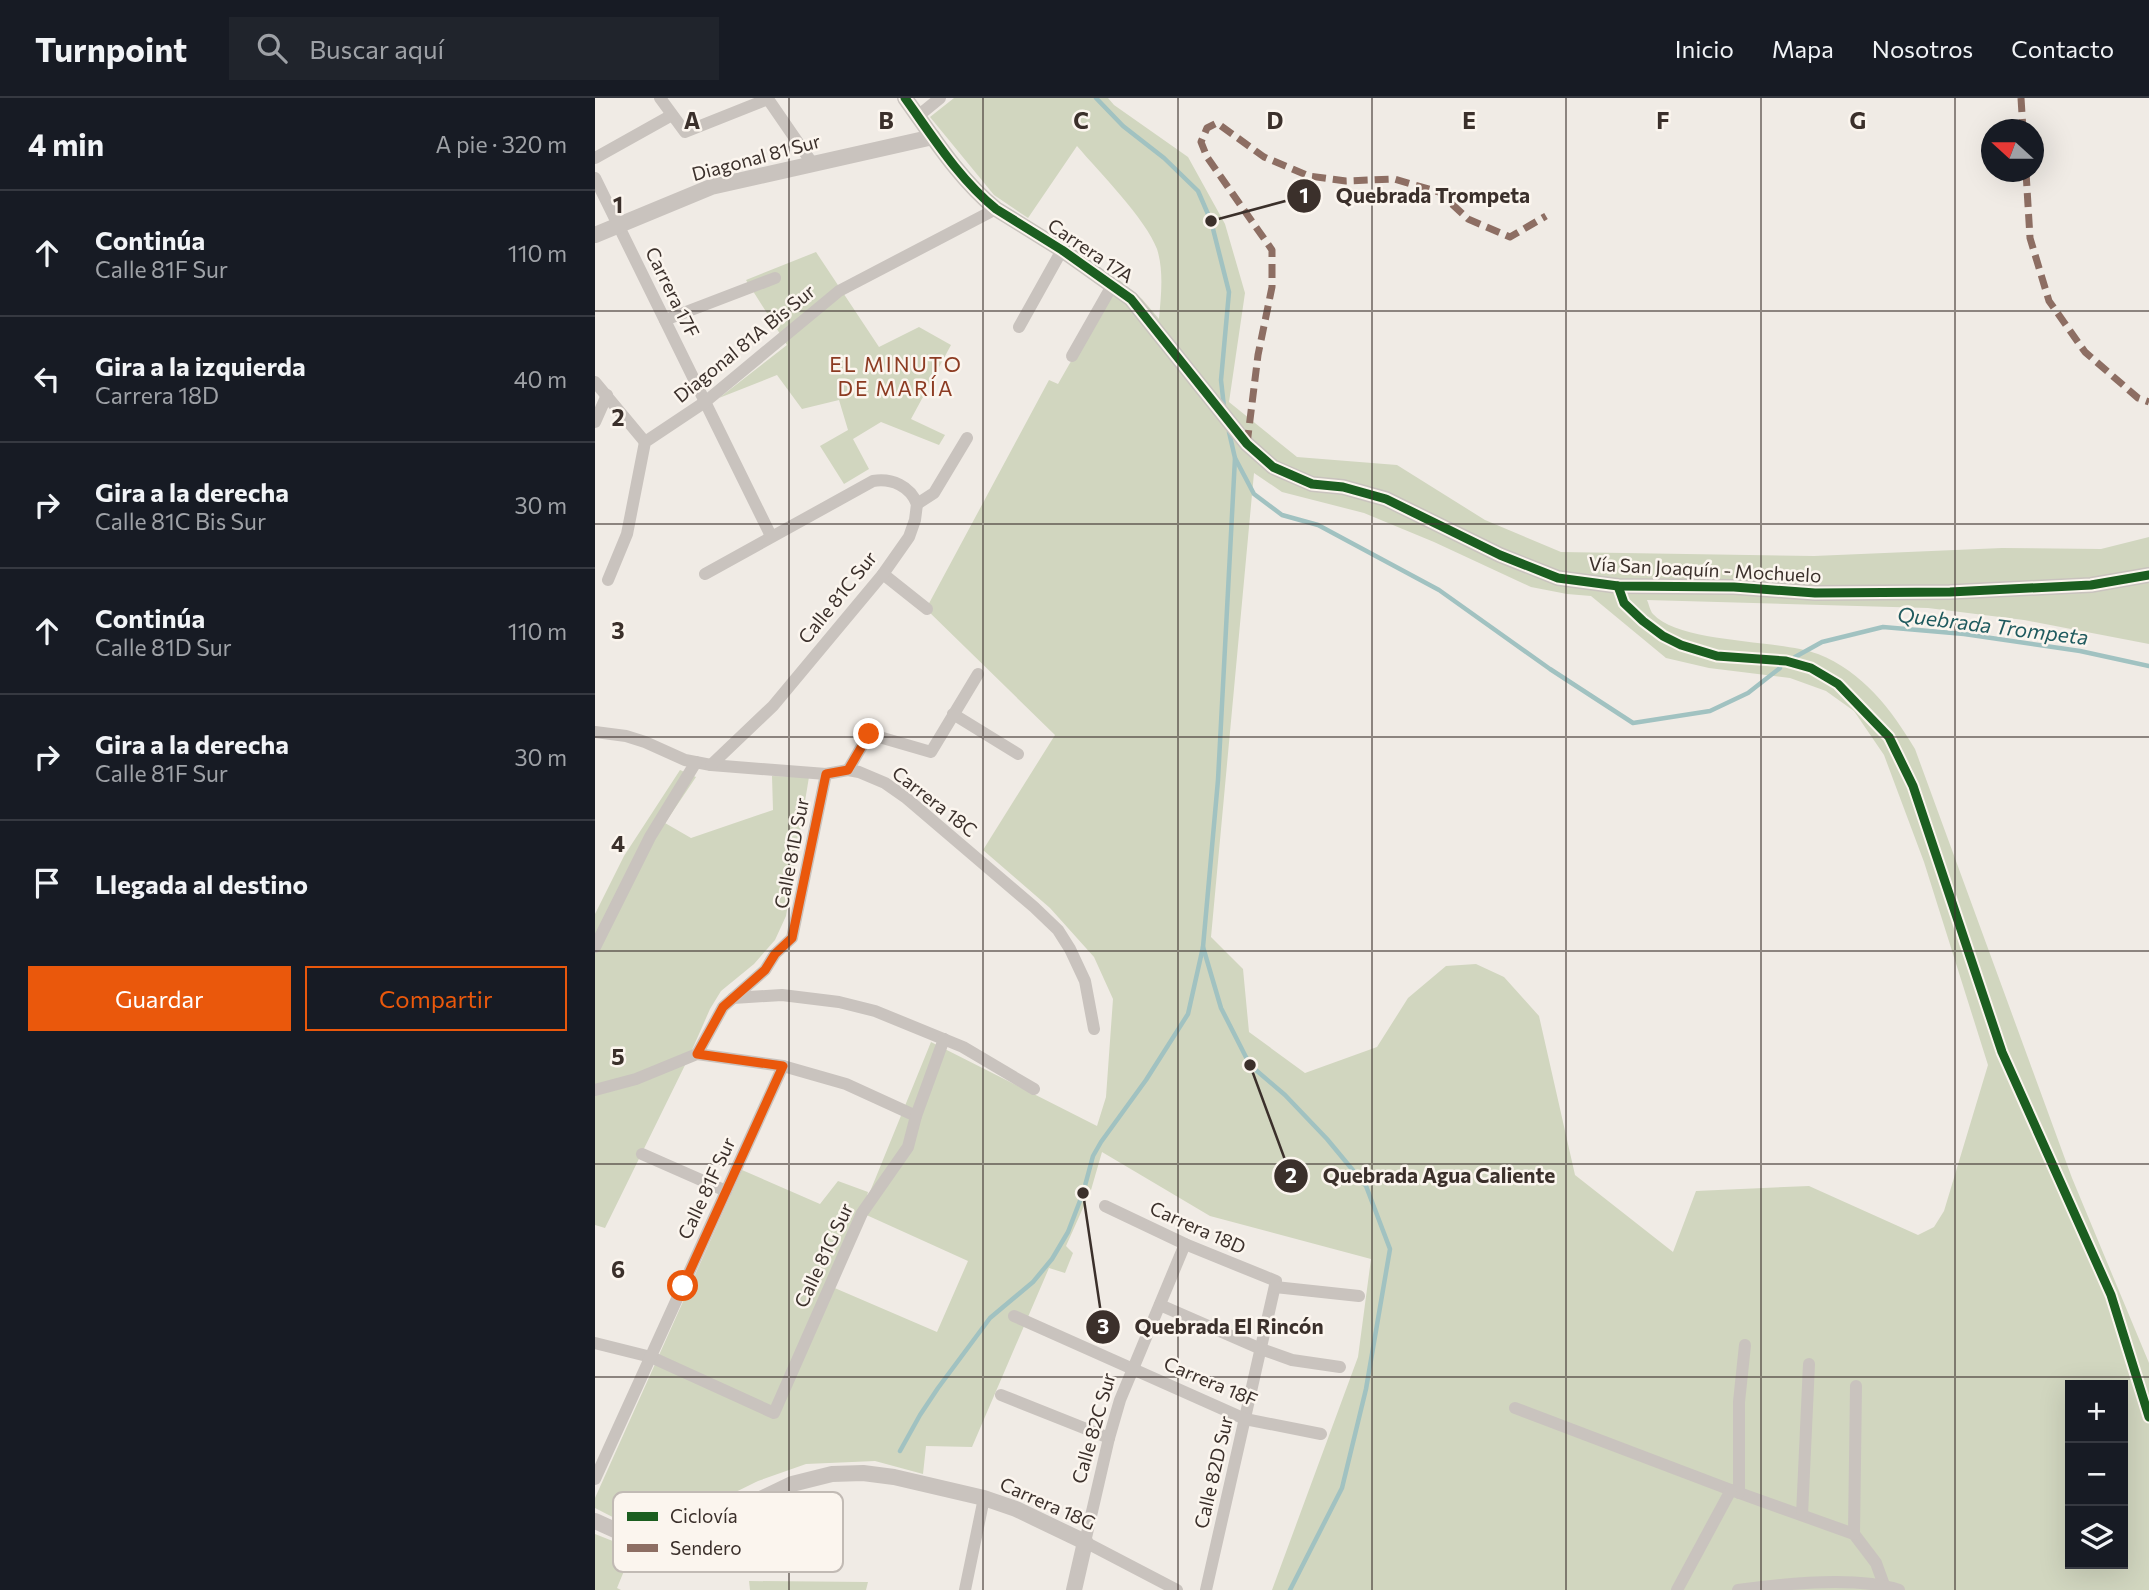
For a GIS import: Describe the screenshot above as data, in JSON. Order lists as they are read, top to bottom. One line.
{"streets":{"street":["Diagonal 81 Sur","Carrera 17A","Carrera 17F","Diagonal 81A Bis Sur","Vía San Joaquín - Mochuelo","Calle 81C Sur","Carrera 18C","Calle 81D Sur","Calle 81F Sur","Carrera 18D","Calle 81G Sur","Carrera 18F","Calle 82C Sur","Calle 82D Sur","Carrera 18G"]},"crossings":[["Diagonal 81 Sur","Carrera 17A"],["Diagonal 81 Sur","Carrera 17F"],["Carrera 17A","Diagonal 81A Bis Sur"],["Carrera 17A","Vía San Joaquín - Mochuelo"],["Carrera 17F","Diagonal 81A Bis Sur"],["Calle 81C Sur","Carrera 18C"],["Carrera 18C","Calle 81D Sur"],["Calle 81F Sur","Calle 81G Sur"],["Carrera 18D","Calle 82C Sur"],["Carrera 18D","Calle 82D Sur"],["Carrera 18F","Calle 82C Sur"],["Carrera 18F","Calle 82D Sur"],["Calle 82C Sur","Carrera 18G"]],"districts":["EL MINUTO DE MARÍA"],"water":["Quebrada Trompeta"],"places":["Quebrada Trompeta","Quebrada Agua Caliente","Quebrada El Rincón"],"legend":["Ciclovía","Sendero"],"north":"left","page":{"header":"Turnpoint","search":"Buscar aquí","nav":["Inicio","Mapa","Nosotros","Contacto"],"heading":["4 min","A pie · 320 m"],"list":[["Continúa","Calle 81F Sur","110 m"],["Gira a la izquierda","Carrera 18D","40 m"],["Gira a la derecha","Calle 81C Bis Sur","30 m"],["Continúa","Calle 81D Sur","110 m"],["Gira a la derecha","Calle 81F Sur","30 m"],"Llegada al destino"],"buttons":["Guardar","Compartir"],"map_buttons":["+","−"]},"grid":{"columns":["A","B","C","D","E","F","G"],"rows":["1","2","3","4","5","6"]}}
